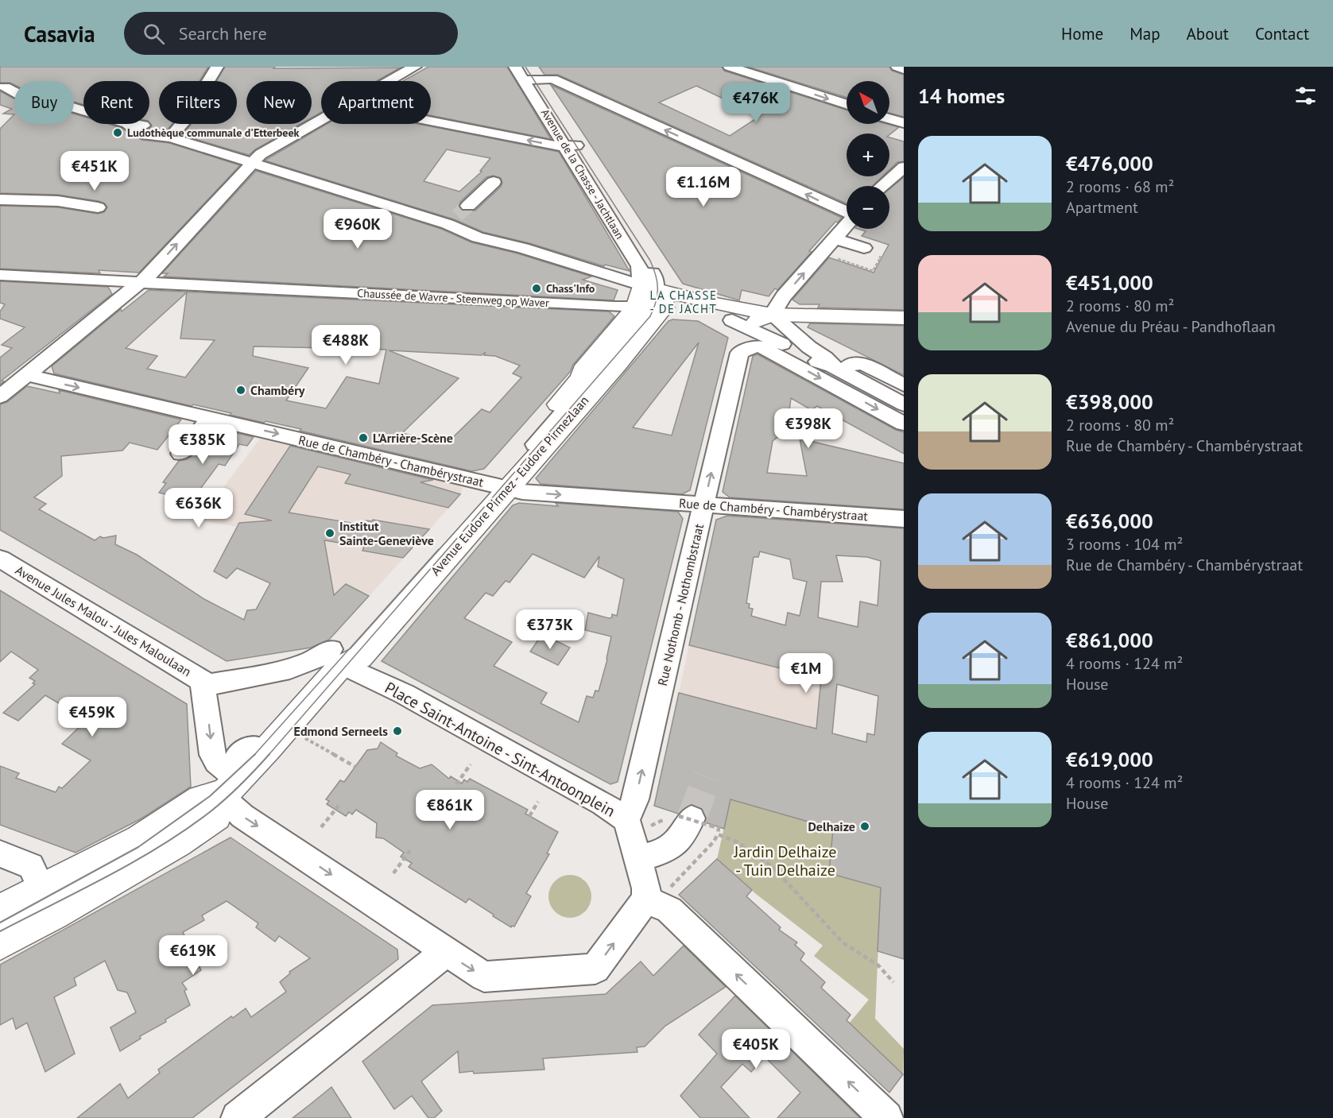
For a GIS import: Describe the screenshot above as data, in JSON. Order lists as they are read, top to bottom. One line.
{"streets":{"main road":["Chaussée de Wavre - Steenweg op Waver","Avenue Eudore Pirmez - Eudore Pirmezlaan"],"street":["Avenue de la Chasse - Jachtlaan","Rue de Chambéry - Chambérystraat","Rue Nothomb - Nothombstraat","Avenue Jules Malou - Jules Maloulaan","Place Saint-Antoine - Sint-Antoonplein"]},"crossings":[["Avenue de la Chasse - Jachtlaan","Chaussée de Wavre - Steenweg op Waver"],["Avenue de la Chasse - Jachtlaan","Avenue Eudore Pirmez - Eudore Pirmezlaan"],["Chaussée de Wavre - Steenweg op Waver","Avenue Eudore Pirmez - Eudore Pirmezlaan"],["Rue de Chambéry - Chambérystraat","Avenue Eudore Pirmez - Eudore Pirmezlaan"],["Rue de Chambéry - Chambérystraat","Rue Nothomb - Nothombstraat"],["Avenue Eudore Pirmez - Eudore Pirmezlaan","Place Saint-Antoine - Sint-Antoonplein"],["Rue Nothomb - Nothombstraat","Place Saint-Antoine - Sint-Antoonplein"],["Avenue Jules Malou - Jules Maloulaan","Place Saint-Antoine - Sint-Antoonplein"]],"one_way":["Rue de Chambéry - Chambérystraat"],"districts":["LA CHASSE - DE JACHT"],"parks":["Jardin Delhaize - Tuin Delhaize"],"places":["Ludothèque communale d'Etterbeek","Chass'Info","Chambéry","L'Arrière-Scène","Institut Sainte-Geneviève","Edmond Serneels","Delhaize"],"north":"top left","page":{"header":"Casavia","search":"Search here","nav":["Home","Map","About","Contact"],"heading":"14 homes","map_buttons":["+","−"],"chip":["Buy","Rent","Filters","New","Apartment"],"price":["€476K","€451K","€1.16M","€960K","€488K","€398K","€385K","€636K","€373K","€1M","€459K","€861K","€619K","€405K"],"list":[{"name":"€476,000","note":"2 rooms · 68 m² · Apartment"},{"name":"€451,000","note":"2 rooms · 80 m² · Avenue du Préau - Pandhoflaan"},{"name":"€398,000","note":"2 rooms · 80 m² · Rue de Chambéry - Chambérystraat"},{"name":"€636,000","note":"3 rooms · 104 m² · Rue de Chambéry - Chambérystraat"},{"name":"€861,000","note":"4 rooms · 124 m² · House"},{"name":"€619,000","note":"4 rooms · 124 m² · House"}]}}
